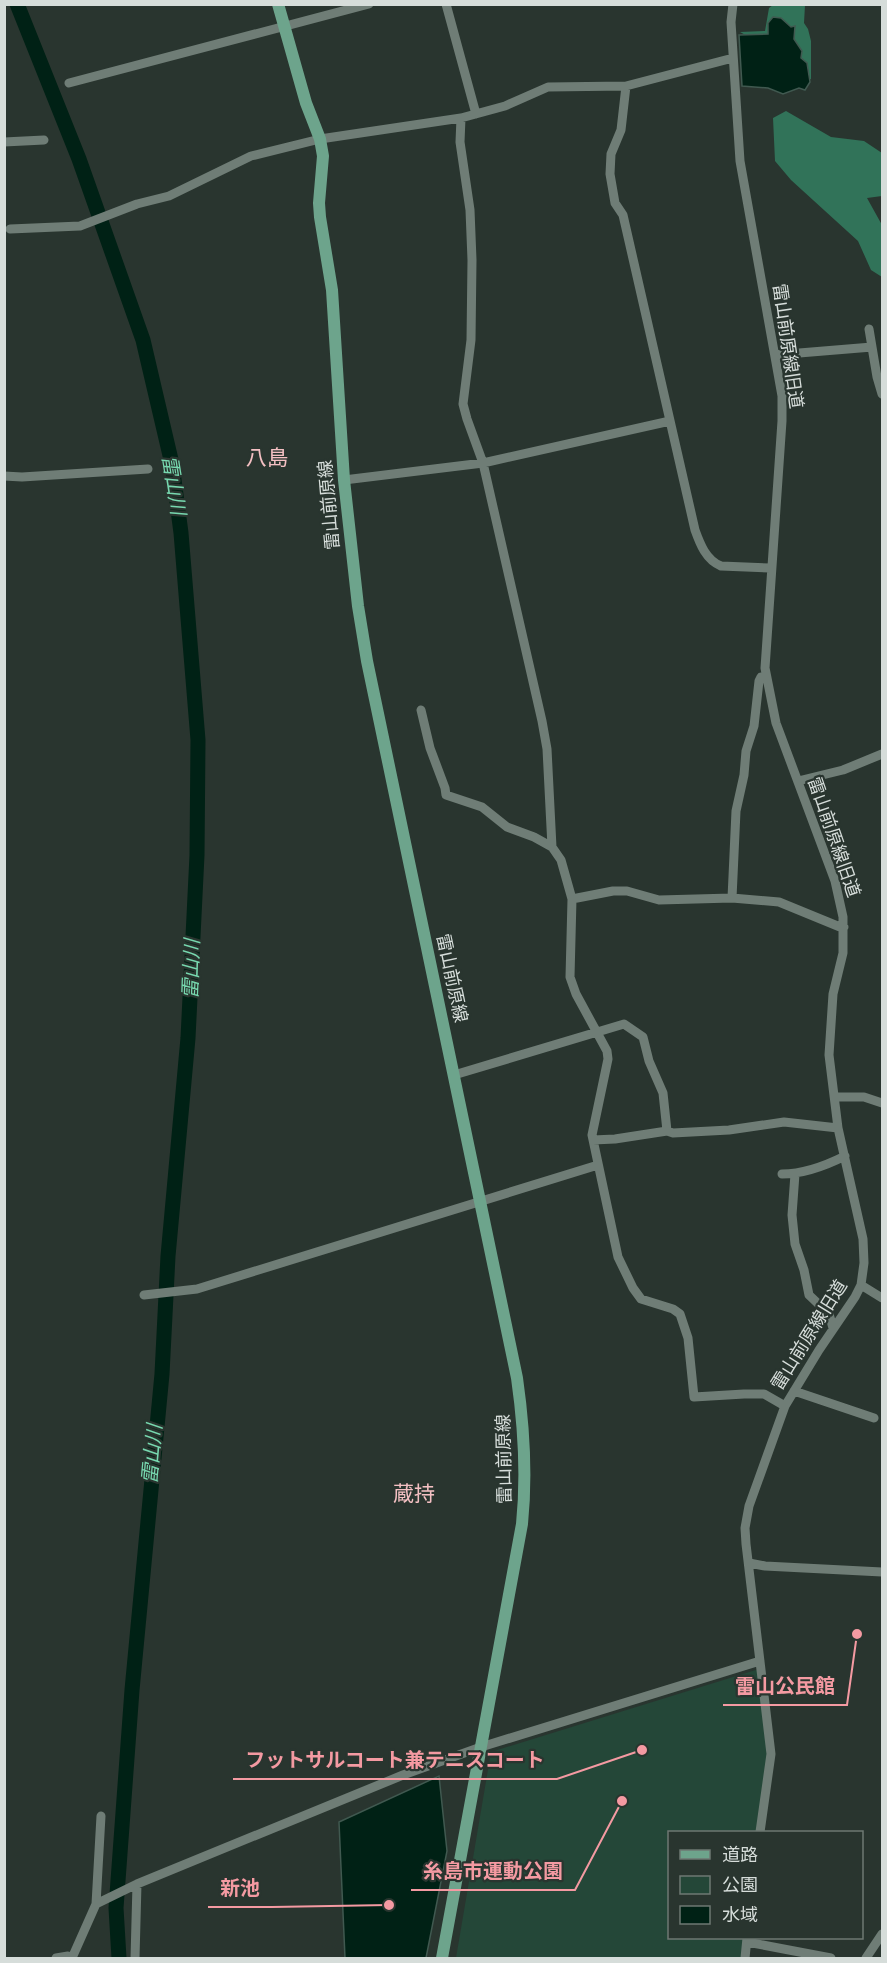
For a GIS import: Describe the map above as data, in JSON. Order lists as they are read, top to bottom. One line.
{"streets":{"main road":["雷山前原線"],"street":["雷山前原線旧道"]},"districts":["八島","蔵持"],"water":["雷山川"],"places":["雷山公民館","フットサルコート兼テニスコート","糸島市運動公園","新池"],"legend":["道路","公園","水域"]}
